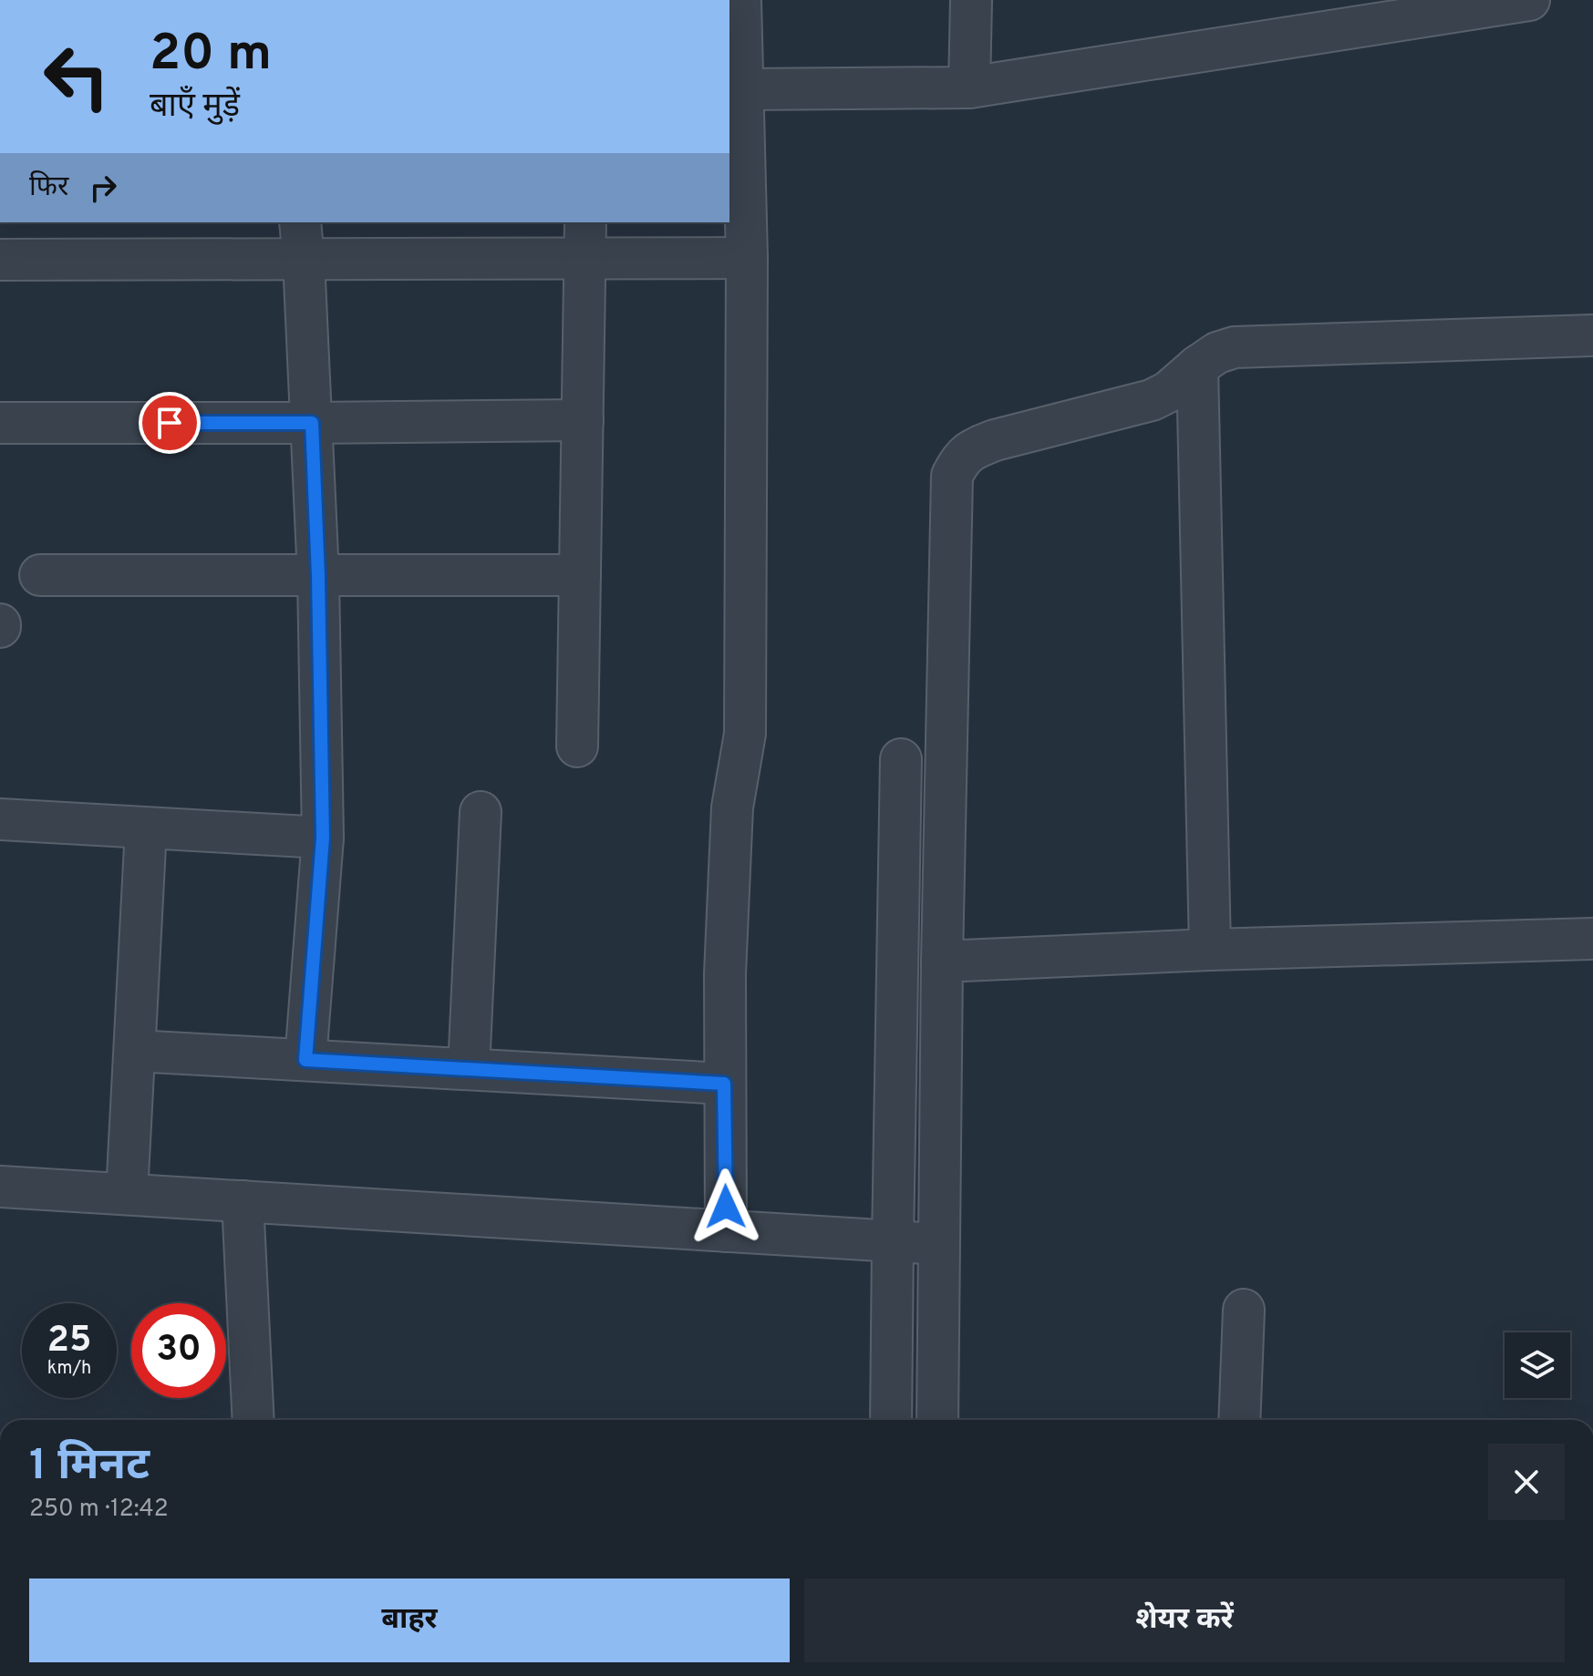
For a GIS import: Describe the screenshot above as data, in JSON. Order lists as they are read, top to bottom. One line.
{"page":{"turn":["20 m","बाएँ मुड़ें"],"then":"फिर","speed":"25 km/h","limit":"30","heading":["1 मिनट","250 m · 12:42"],"buttons":["बाहर","शेयर करें"]}}
